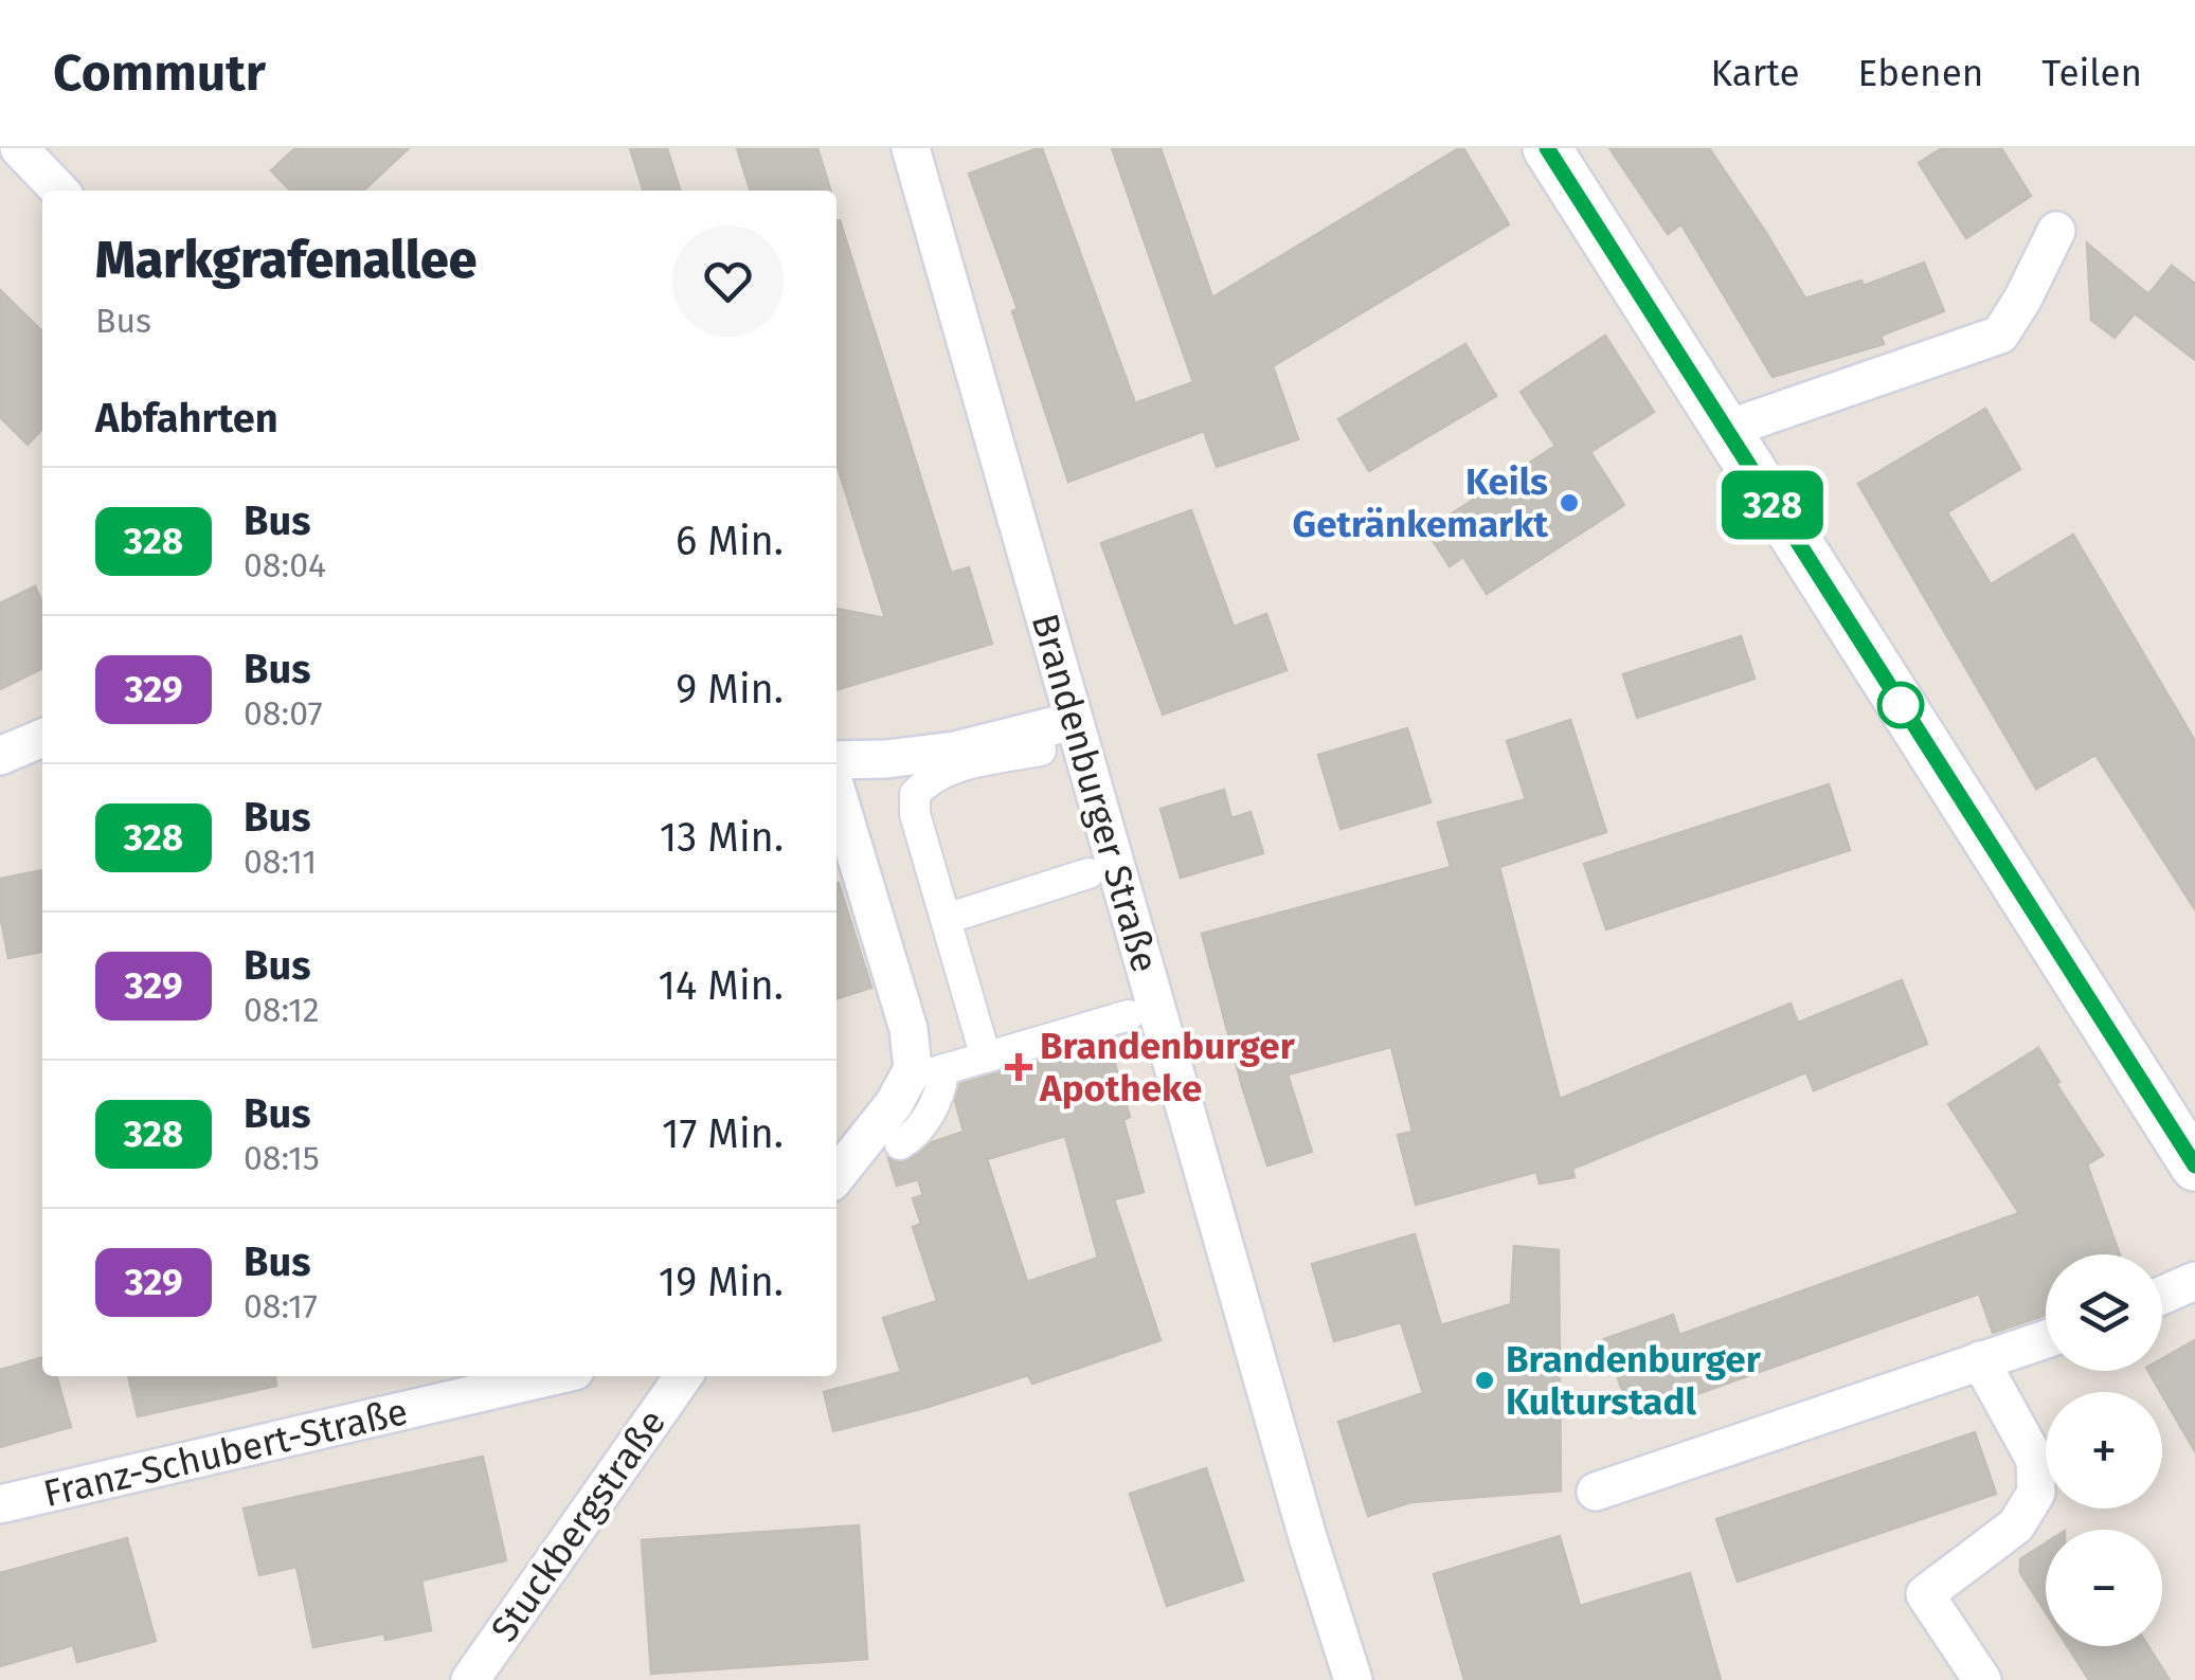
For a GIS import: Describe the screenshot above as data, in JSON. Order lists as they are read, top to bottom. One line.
{"streets":{"street":["Brandenburger Straße","Franz-Schubert-Straße","Stuckbergstraße"]},"places":{"other":["Keils Getränkemarkt","Brandenburger Kulturstadl"],"health":["Brandenburger Apotheke"]},"lines":["bus line 328"],"page":{"header":"Commutr","nav":["Karte","Ebenen","Teilen"],"on_map":"328","heading":[["Markgrafenallee","Bus"],"Abfahrten"],"list":[{"mark":"328","name":"Bus","note":"08:04","value":"6 Min."},{"mark":"329","name":"Bus","note":"08:07","value":"9 Min."},{"mark":"328","name":"Bus","note":"08:11","value":"13 Min."},{"mark":"329","name":"Bus","note":"08:12","value":"14 Min."},{"mark":"328","name":"Bus","note":"08:15","value":"17 Min."},{"mark":"329","name":"Bus","note":"08:17","value":"19 Min."}],"map_buttons":["+","−"]}}
